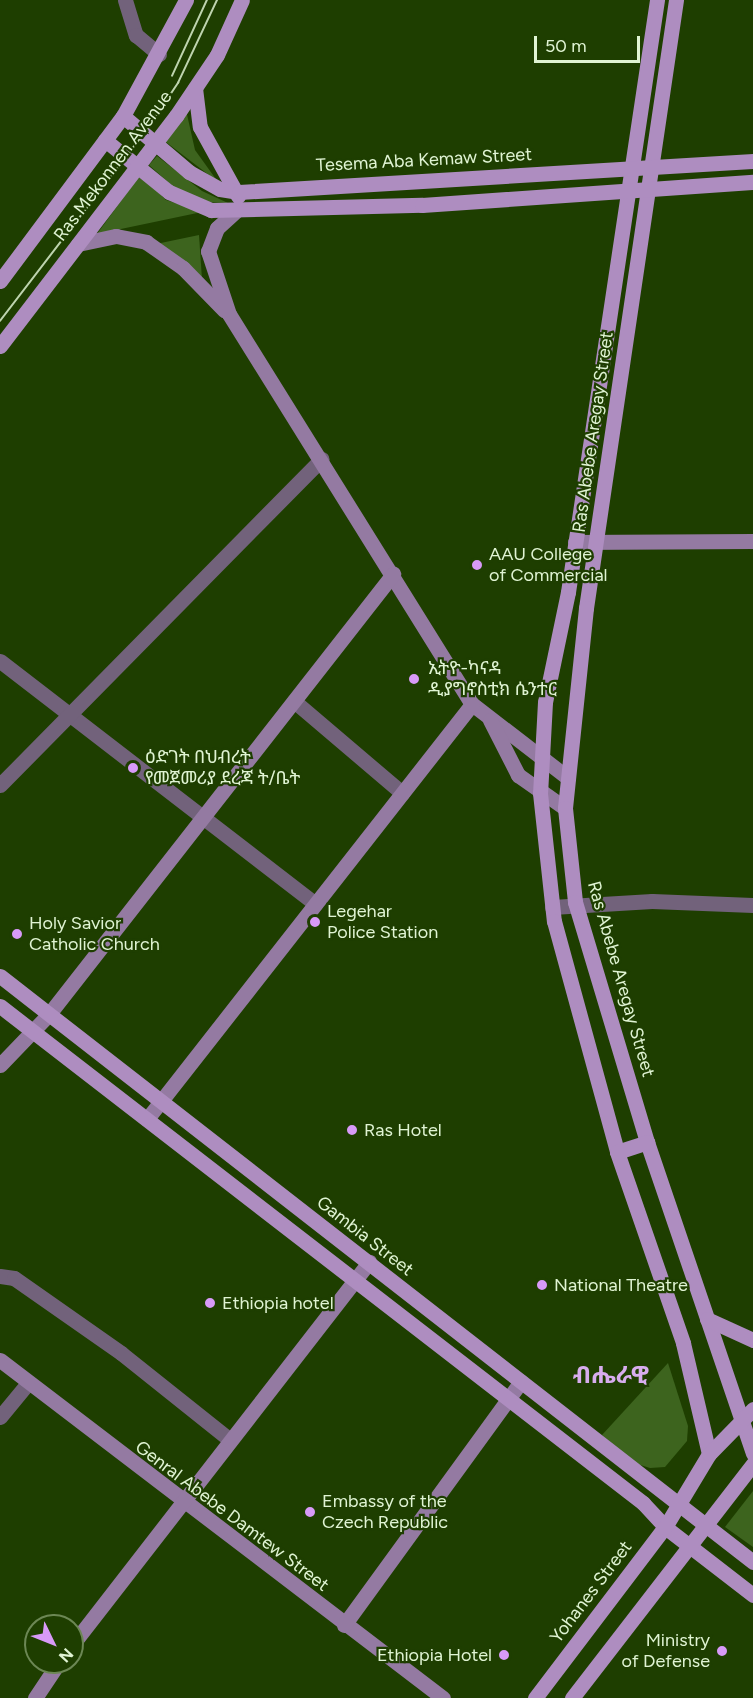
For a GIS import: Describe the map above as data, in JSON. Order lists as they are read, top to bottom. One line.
{"streets":{"main road":["Tesema Aba Kemaw Street","Ras Mekonnen Avenue","Ras Abebe Aregay Street","Gambia Street","Yohanes Street"],"street":["Genral Abebe Damtew Street"]},"crossings":[["Tesema Aba Kemaw Street","Ras Mekonnen Avenue"],["Tesema Aba Kemaw Street","Ras Abebe Aregay Street"],["Ras Abebe Aregay Street","Yohanes Street"],["Gambia Street","Yohanes Street"]],"districts":["ብሔራዊ"],"places":["AAU College of Commercial","ኢትዮ-ካናዳ ዲያግኖስቲክ ሴንተር","ዕድገት በህብረት የመጀመሪያ ደረጃ ት/ቤት","Legehar Police Station","Holy Savior Catholic Church","Ras Hotel","National Theatre","Ethiopia hotel","Embassy of the Czech Republic","Ministry of Defense","Ethiopia Hotel"],"scale_bar":"50 m","north":"bottom right"}
